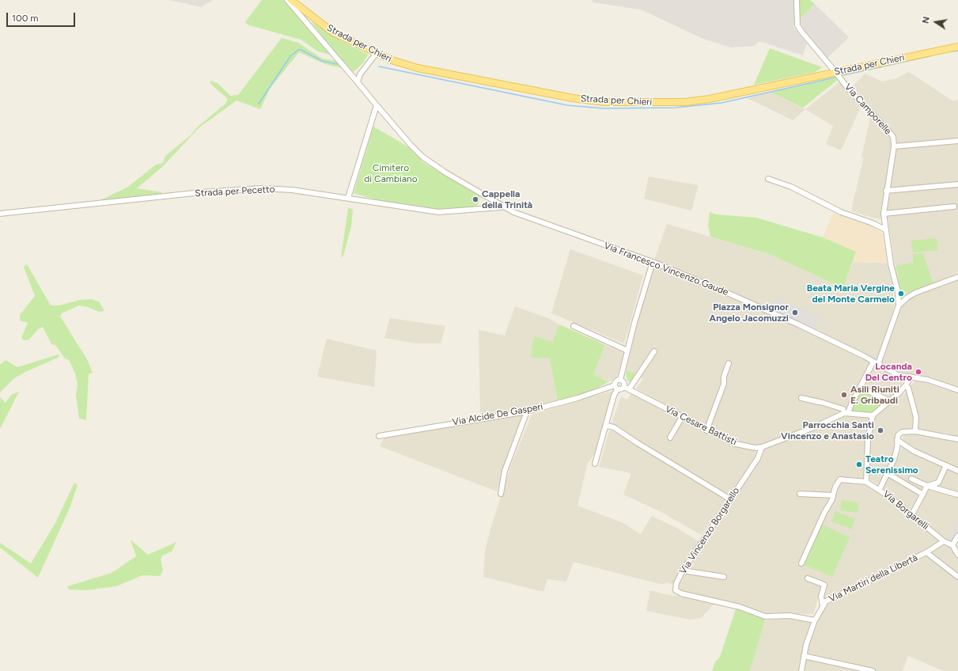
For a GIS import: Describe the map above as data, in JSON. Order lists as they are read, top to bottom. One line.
{"streets":{"main road":["Strada per Chieri"],"street":["Via Camporelle","Strada per Pecetto","Via Francesco Vincenzo Gaude","Via Alcide De Gasperi","Via Cesare Battisti","Via Borgarelli","Via Vincenzo Borgarello","Via Martiri della Libertà"]},"crossings":[["Strada per Chieri","Via Camporelle"],["Strada per Pecetto","Via Francesco Vincenzo Gaude"],["Via Alcide De Gasperi","Via Cesare Battisti"],["Via Cesare Battisti","Via Vincenzo Borgarello"],["Via Borgarelli","Via Martiri della Libertà"],["Via Vincenzo Borgarello","Via Martiri della Libertà"]],"parks":["Cimitero di Cambiano"],"places":["Cappella della Trinità","Beata Maria Vergine del Monte Carmelo","Piazza Monsignor Angelo Jacomuzzi","Locanda Del Centro","Asili Riuniti E. Gribaudi","Parrocchia Santi Vincenzo e Anastasio","Teatro Serenissimo"],"scale_bar":"100 m","north":"left"}
